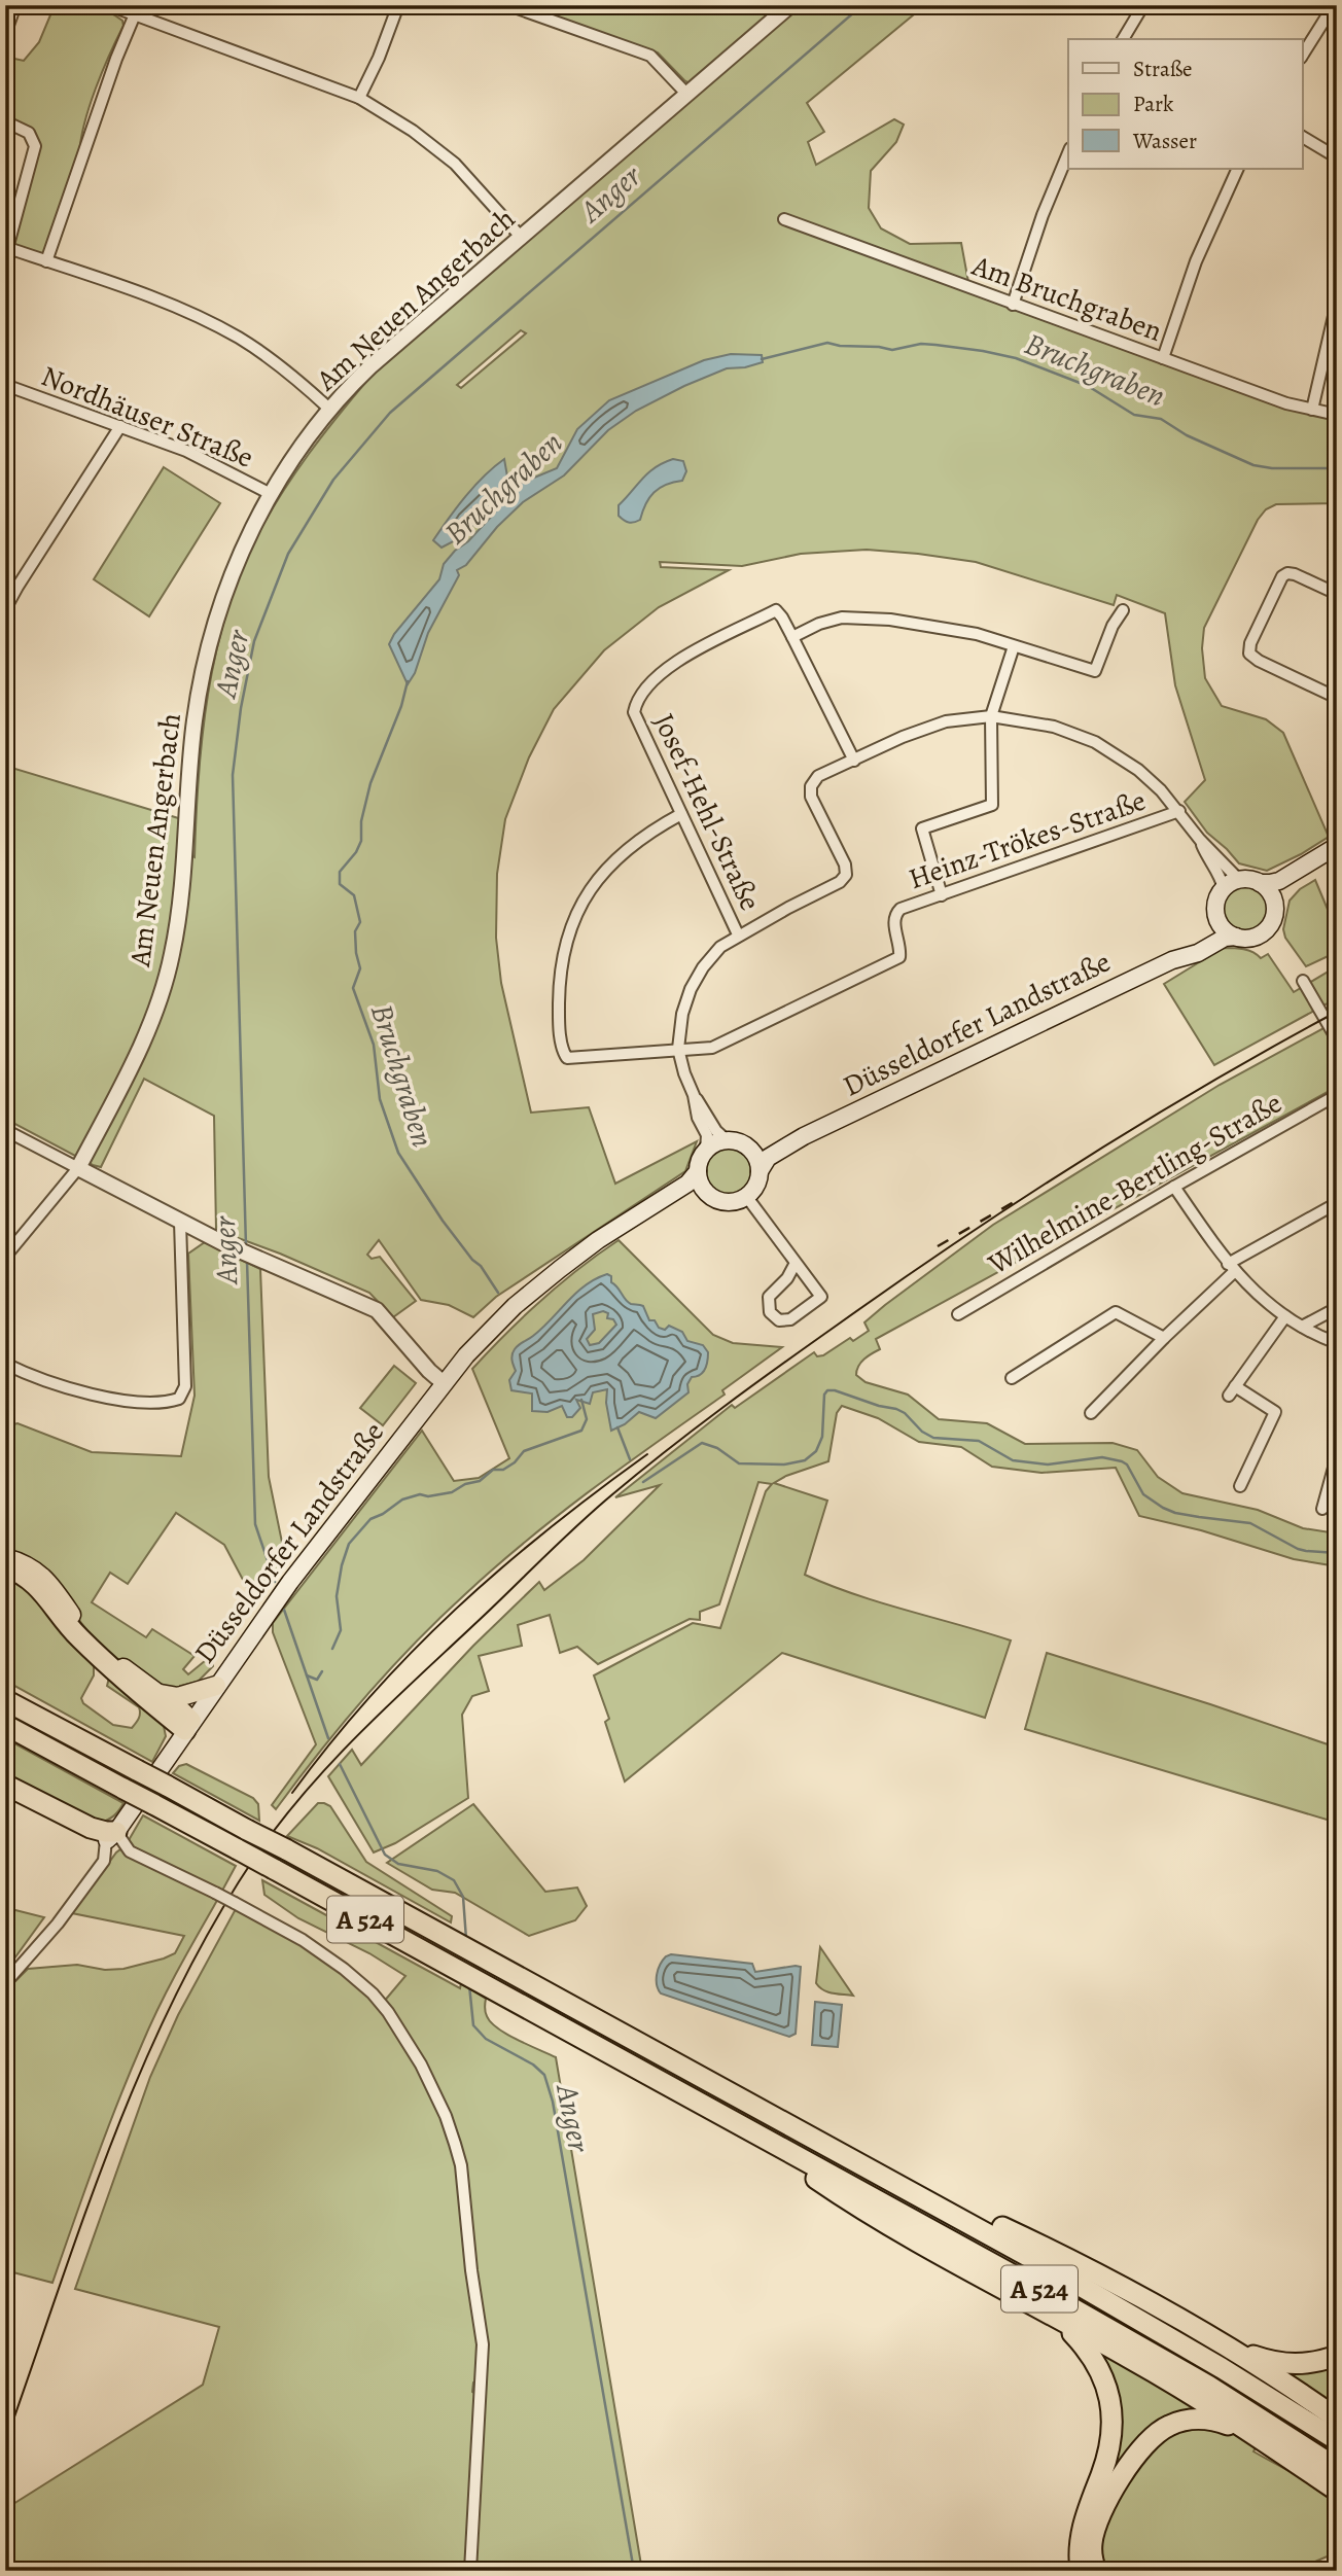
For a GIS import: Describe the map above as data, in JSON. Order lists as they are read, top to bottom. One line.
{"streets":{"highway":["A 524"],"main road":["Düsseldorfer Landstraße"],"street":["Am Bruchgraben","Am Neuen Angerbach","Nordhäuser Straße","Josef-Hehl-Straße","Heinz-Trökes-Straße","Wilhelmine-Bertling-Straße"]},"crossings":[["Am Neuen Angerbach","Nordhäuser Straße"],["Josef-Hehl-Straße","Heinz-Trökes-Straße"]],"water":["Anger","Bruchgraben"],"legend":["Straße","Park","Wasser"]}
